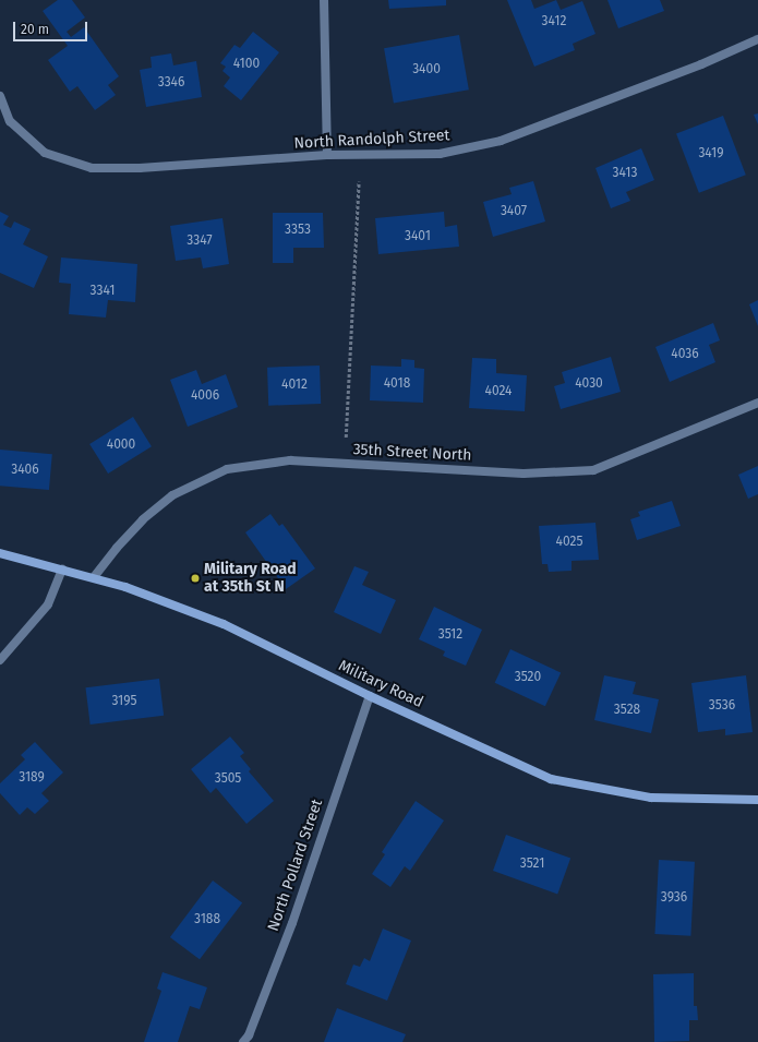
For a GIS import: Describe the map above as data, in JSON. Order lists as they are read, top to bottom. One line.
{"streets":{"main road":["Military Road"],"street":["North Randolph Street","35th Street North","North Pollard Street"]},"crossings":[["35th Street North","Military Road"],["Military Road","North Pollard Street"]],"places":["Military Road at 35th St N"],"house_numbers":["3412","4100","3400","3346","3419","3413","3407","3353","3401","3347","3341","4036","4018","4030","4012","4024","4006","4000","3406","4025","3512","3520","3195","3536","3528","3189","3505","3521","3936","3188"],"scale_bar":"20 m"}
